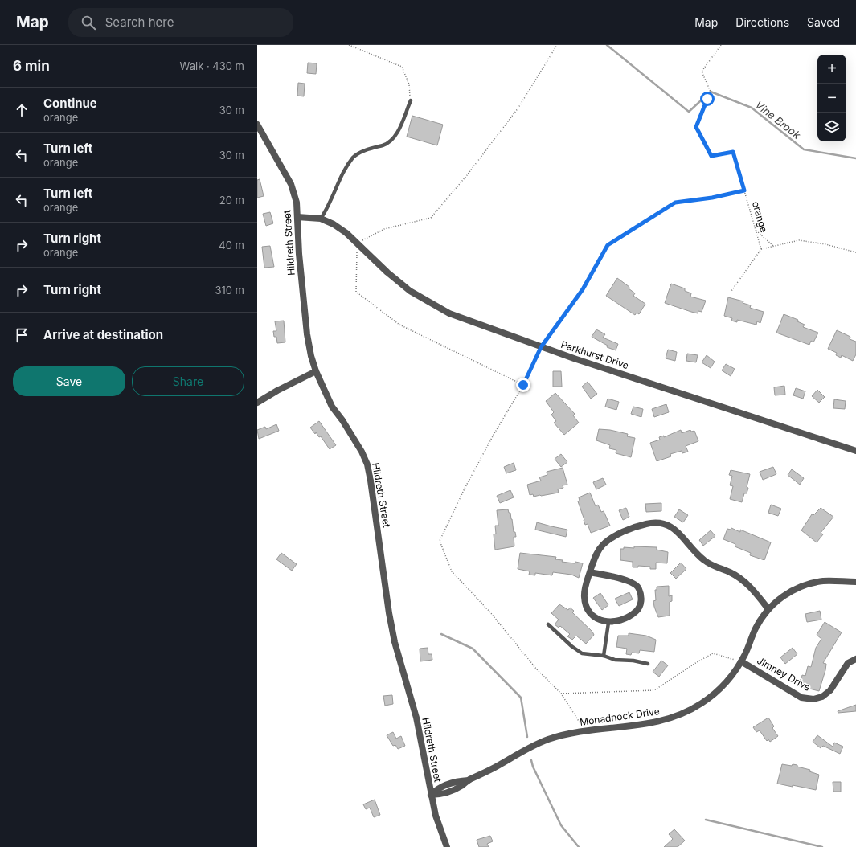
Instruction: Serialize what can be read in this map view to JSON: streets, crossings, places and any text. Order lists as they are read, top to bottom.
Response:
{
  "streets": {
    "street": [
      "Hildreth Street",
      "Parkhurst Drive",
      "Jimney Drive",
      "Monadnock Drive"
    ],
    "path": ["orange"]
  },
  "crossings": [
    ["Hildreth Street", "Parkhurst Drive"],
    ["Hildreth Street", "Monadnock Drive"],
    ["Jimney Drive", "Monadnock Drive"]
  ],
  "water": ["Vine Brook"],
  "page": {
    "header": "Map",
    "search": "Search here",
    "nav": ["Map", "Directions", "Saved"],
    "heading": ["6 min", "Walk · 430 m"],
    "map_buttons": ["+", "−"],
    "list": [
      ["Continue", "orange", "30 m"],
      ["Turn left", "orange", "30 m"],
      ["Turn left", "orange", "20 m"],
      ["Turn right", "orange", "40 m"],
      ["Turn right", "310 m"],
      "Arrive at destination"
    ],
    "buttons": ["Save", "Share"]
  }
}
